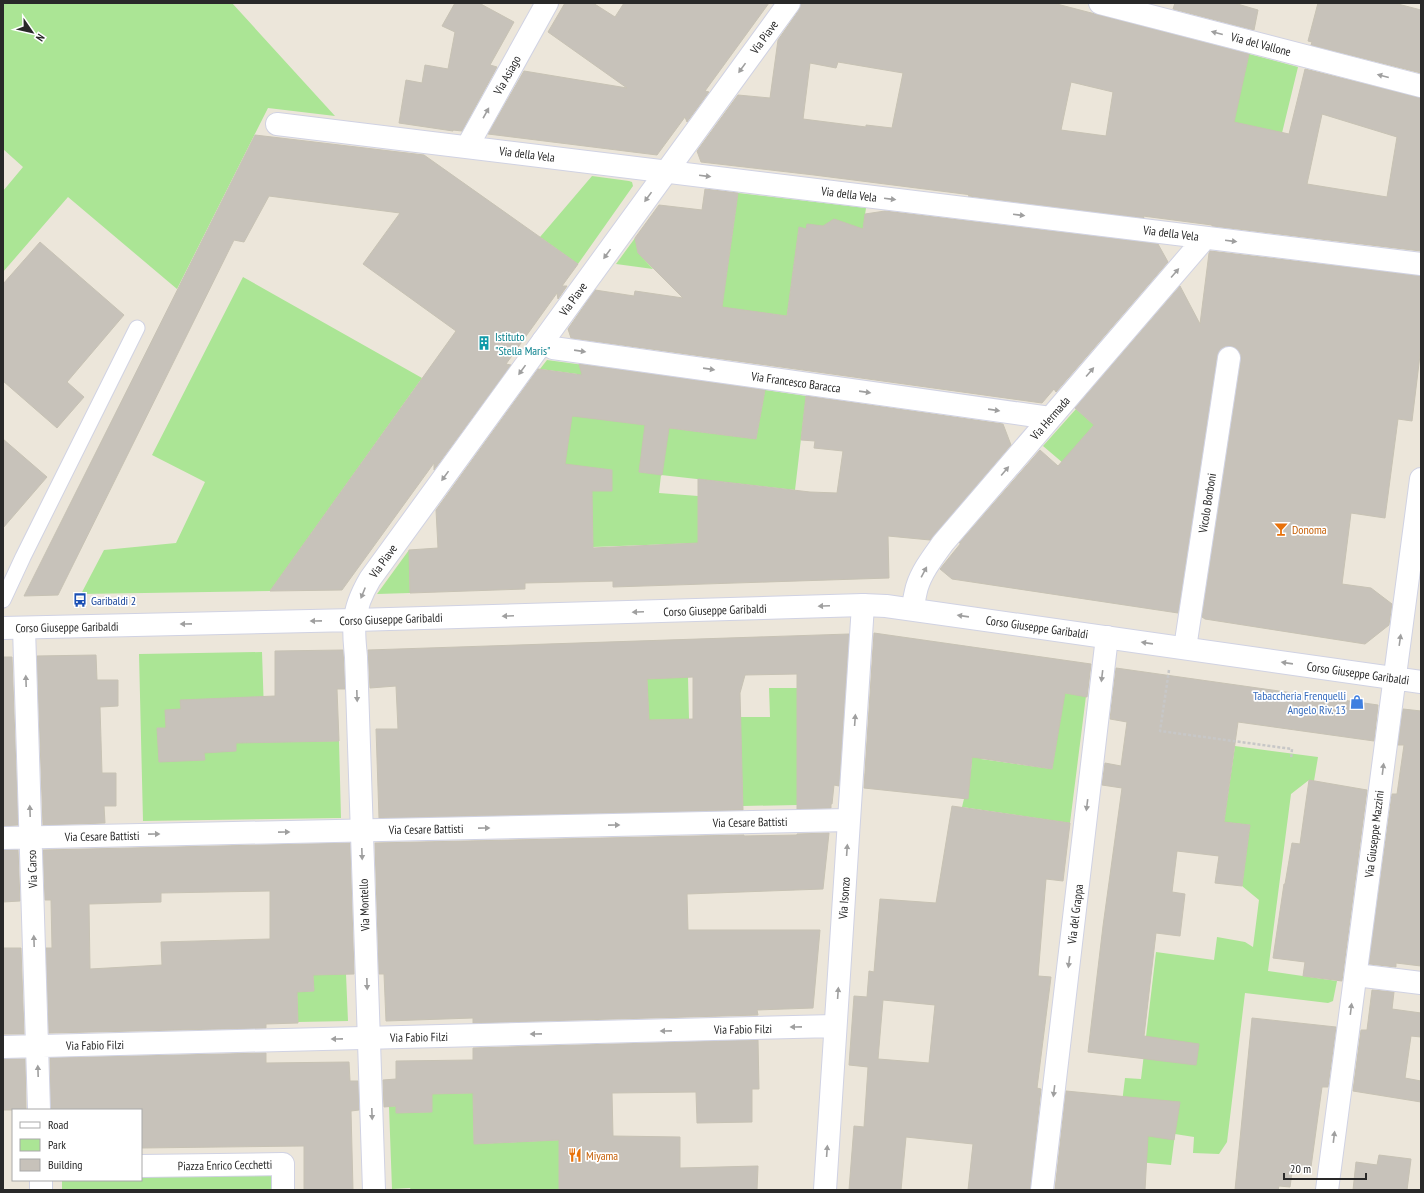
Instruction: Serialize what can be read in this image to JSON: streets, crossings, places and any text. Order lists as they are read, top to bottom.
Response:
{
  "streets": {
    "street": [
      "Via Piave",
      "Via del Vallone",
      "Via Asiago",
      "Via della Vela",
      "Via Francesco Baracca",
      "Via Hermada",
      "Vicolo Borboni",
      "Corso Giuseppe Garibaldi",
      "Via Cesare Battisti",
      "Via Giuseppe Mazzini",
      "Via Carso",
      "Via Isonzo",
      "Via Montello",
      "Via del Grappa",
      "Via Fabio Filzi",
      "Piazza Enrico Cecchetti"
    ]
  },
  "crossings": [
    ["Via Piave", "Via della Vela"],
    ["Via Piave", "Via Francesco Baracca"],
    ["Via Piave", "Corso Giuseppe Garibaldi"],
    ["Via Piave", "Via Montello"],
    ["Via Asiago", "Via della Vela"],
    ["Via della Vela", "Via Hermada"],
    ["Via Francesco Baracca", "Via Hermada"],
    ["Via Hermada", "Corso Giuseppe Garibaldi"],
    ["Vicolo Borboni", "Corso Giuseppe Garibaldi"],
    ["Corso Giuseppe Garibaldi", "Via Giuseppe Mazzini"],
    ["Corso Giuseppe Garibaldi", "Via Carso"],
    ["Corso Giuseppe Garibaldi", "Via Isonzo"],
    ["Corso Giuseppe Garibaldi", "Via Montello"],
    ["Corso Giuseppe Garibaldi", "Via del Grappa"],
    ["Via Cesare Battisti", "Via Carso"],
    ["Via Cesare Battisti", "Via Isonzo"],
    ["Via Cesare Battisti", "Via Montello"],
    ["Via Carso", "Via Fabio Filzi"],
    ["Via Isonzo", "Via Fabio Filzi"],
    ["Via Montello", "Via Fabio Filzi"]
  ],
  "one_way": [
    "Via Piave",
    "Via del Vallone",
    "Via Asiago",
    "Via della Vela",
    "Via Francesco Baracca",
    "Via Hermada",
    "Corso Giuseppe Garibaldi",
    "Via Cesare Battisti",
    "Via Giuseppe Mazzini",
    "Via Carso",
    "Via Isonzo",
    "Via Montello",
    "Via del Grappa",
    "Via Fabio Filzi"
  ],
  "places": {
    "building": ["Istituto \"Stella Maris\""],
    "bar": ["Donoma"],
    "bus stop": ["Garibaldi 2"],
    "shop": ["Tabaccheria Frenquelli Angelo Riv. 13"],
    "restaurant": ["Miyama"]
  },
  "legend": ["Road", "Park", "Building"],
  "scale_bar": "20 m",
  "north": "bottom right"
}
